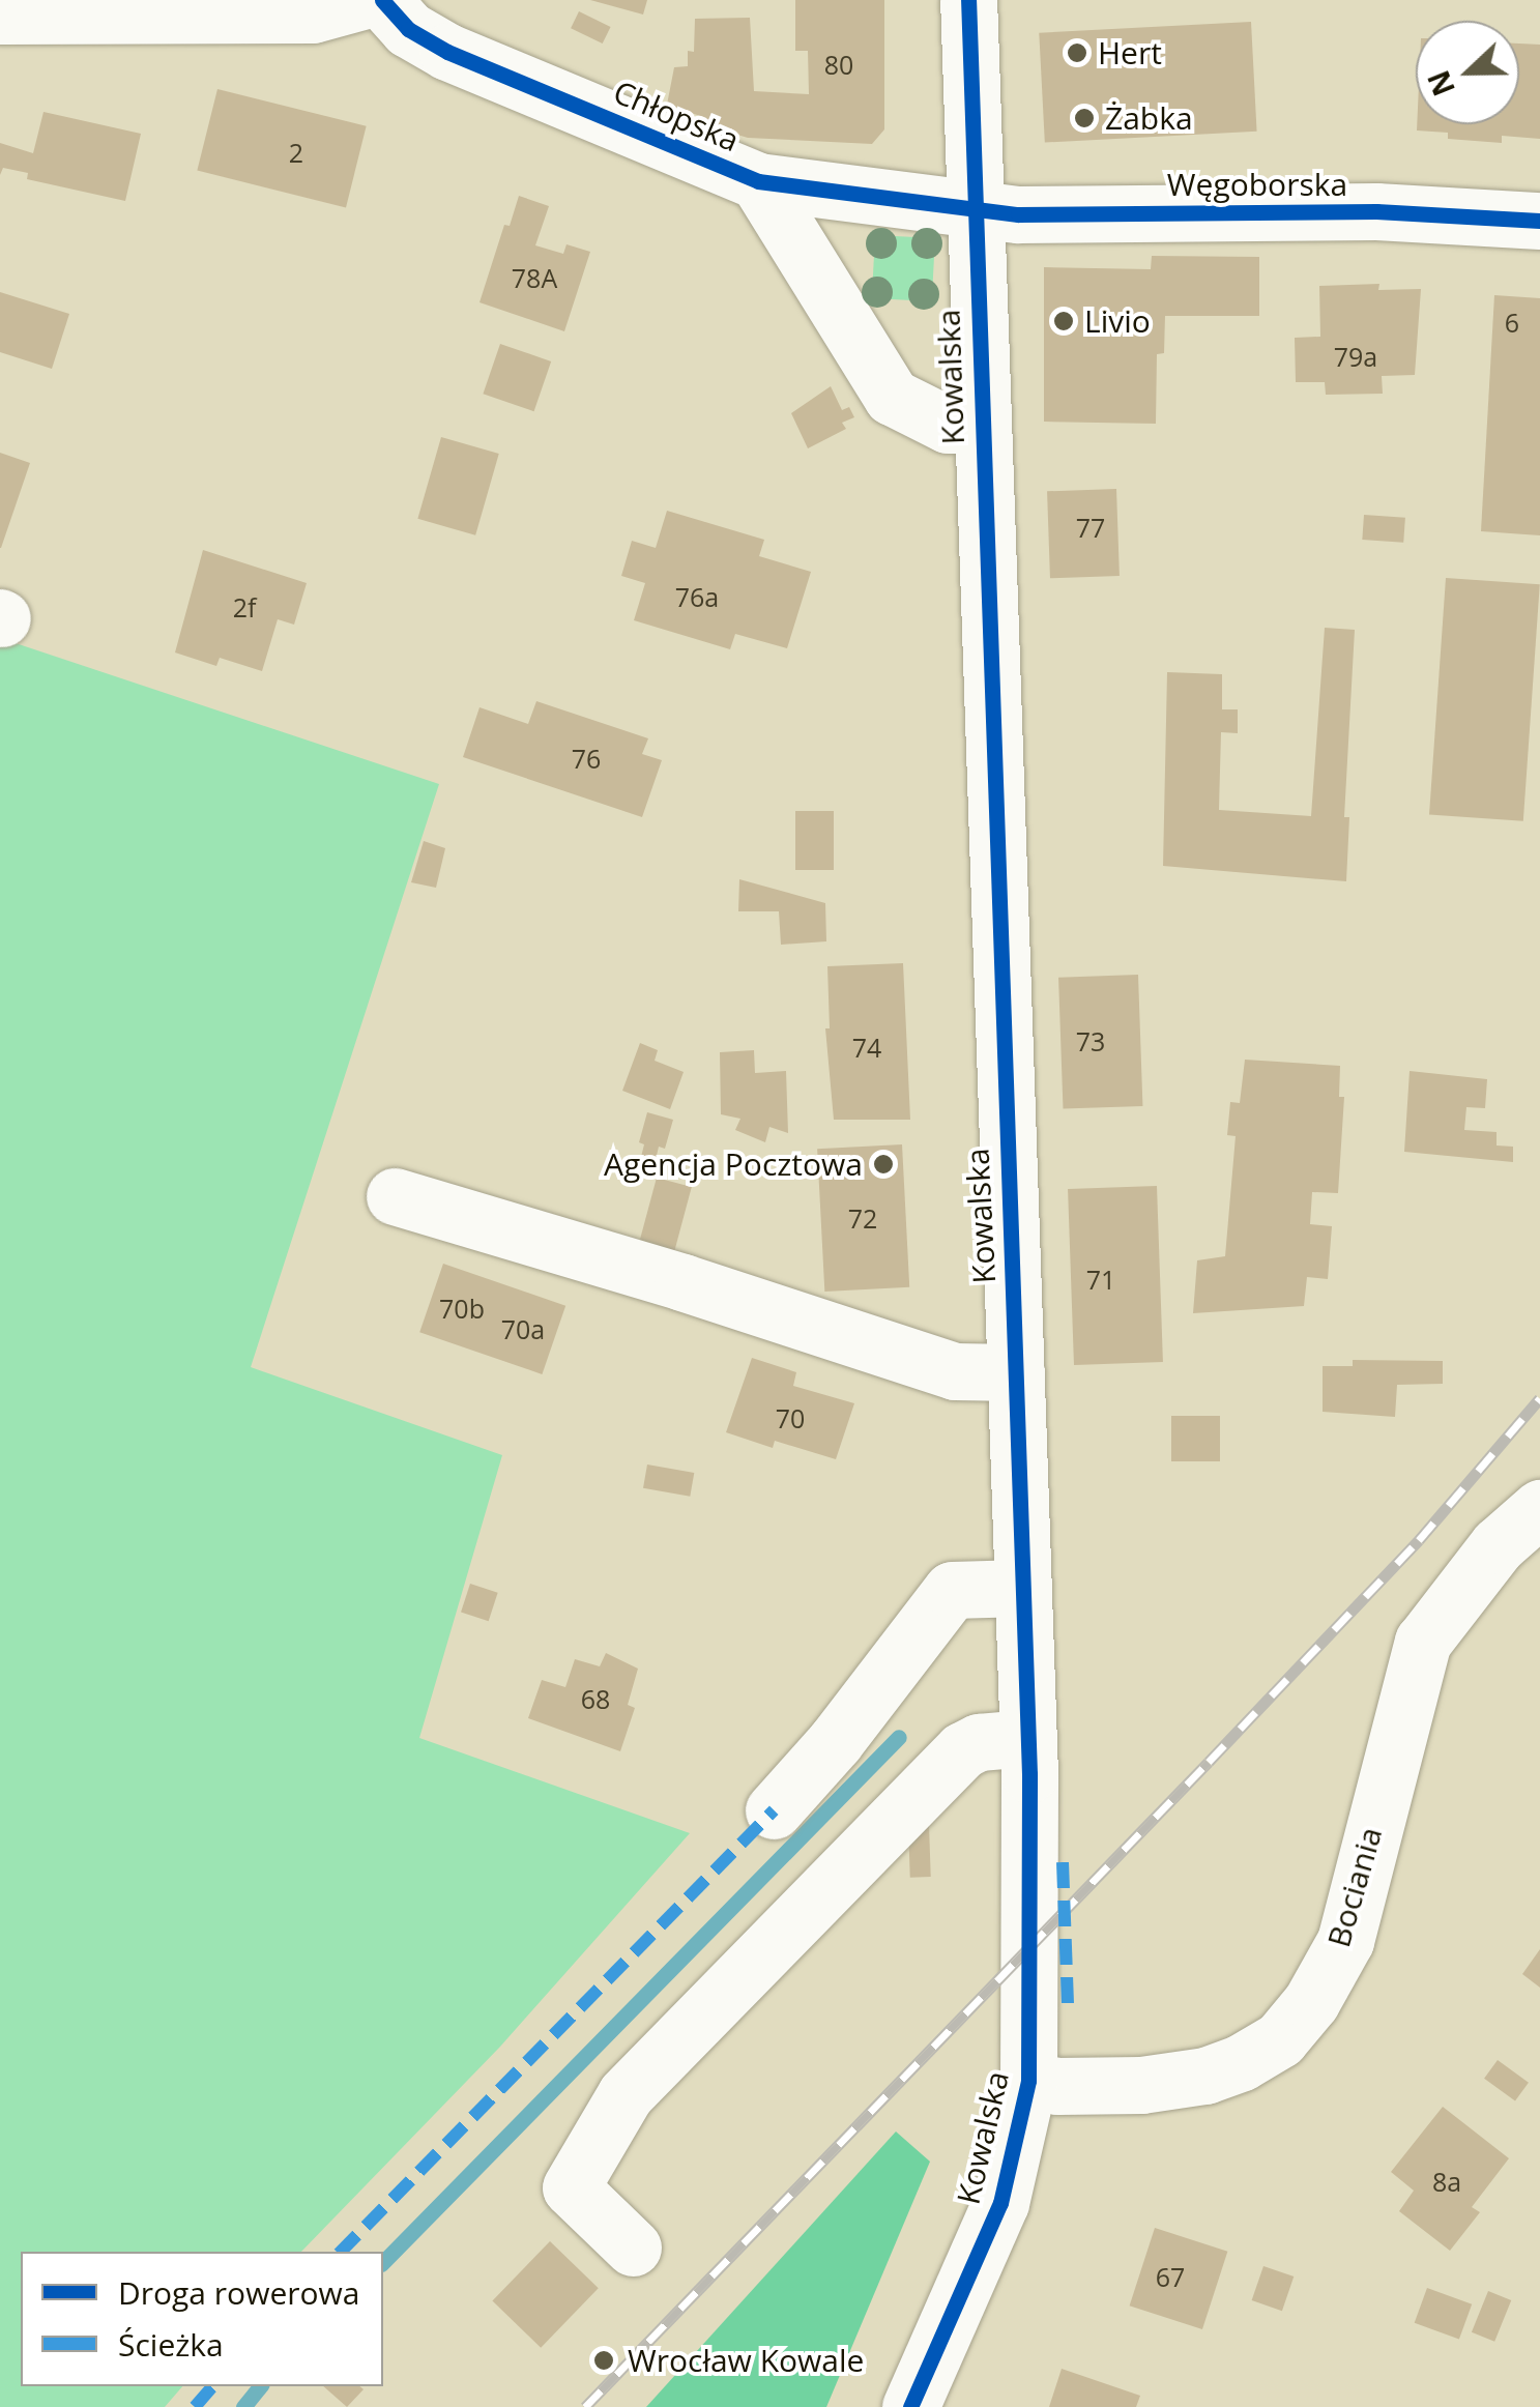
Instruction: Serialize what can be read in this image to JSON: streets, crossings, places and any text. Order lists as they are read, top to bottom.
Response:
{
  "streets": {
    "street": [
      "Chłopska",
      "Węgoborska",
      "Kowalska",
      "Bociania"
    ]
  },
  "crossings": [
    ["Chłopska", "Węgoborska"],
    ["Chłopska", "Kowalska"],
    ["Węgoborska", "Kowalska"],
    ["Kowalska", "Bociania"]
  ],
  "places": [
    "Hert",
    "Żabka",
    "Livio",
    "Agencja Pocztowa",
    "Wrocław Kowale"
  ],
  "house_numbers": [
    "80",
    "2",
    "78A",
    "6",
    "79a",
    "77",
    "76a",
    "2f",
    "76",
    "73",
    "74",
    "72",
    "71",
    "70b",
    "70a",
    "70",
    "68",
    "8a",
    "67"
  ],
  "legend": ["Droga rowerowa", "Ścieżka"],
  "north": "left"
}
